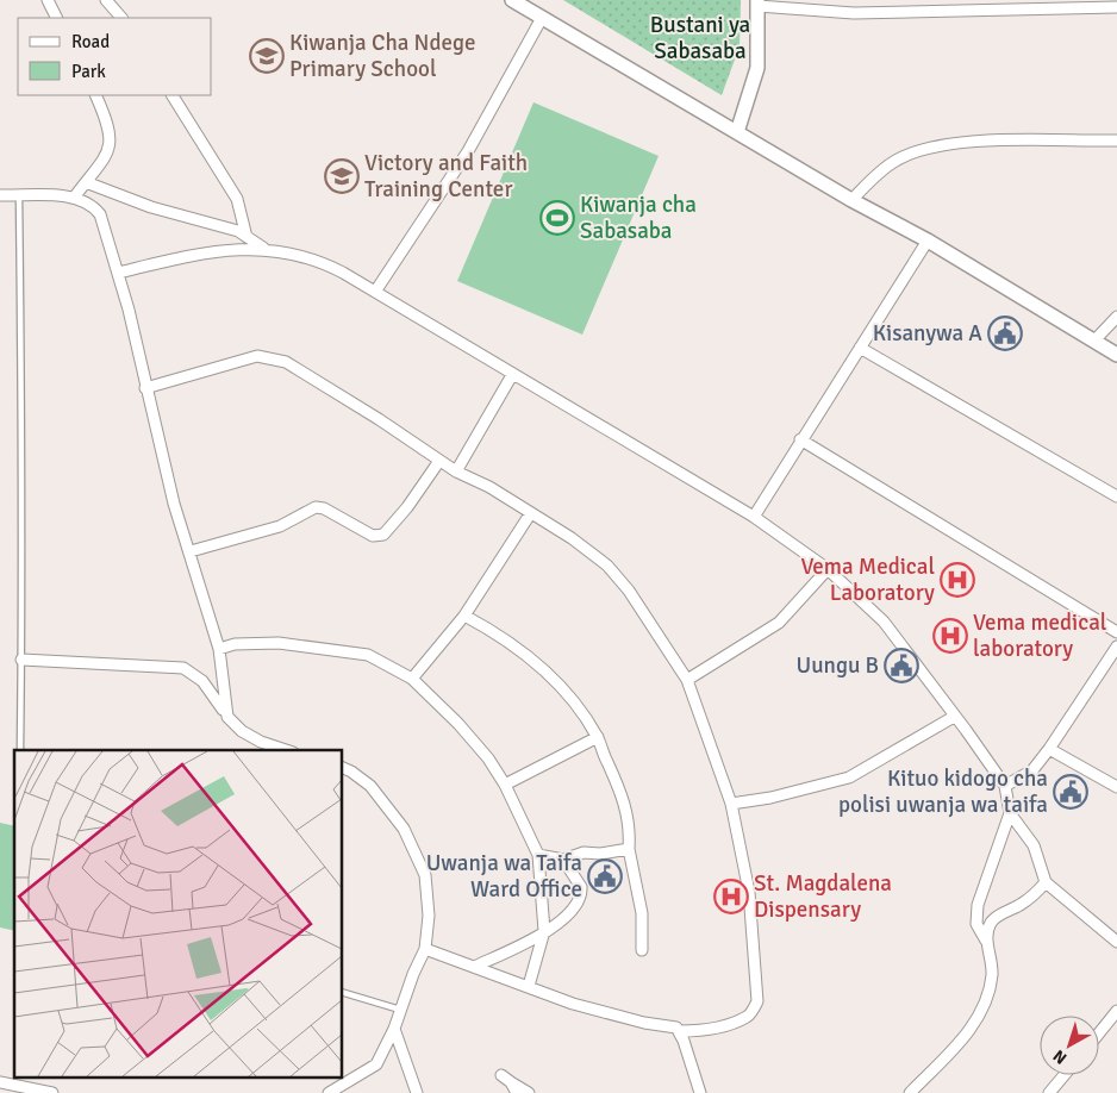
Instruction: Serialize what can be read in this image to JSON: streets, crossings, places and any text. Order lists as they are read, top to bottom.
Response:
{
  "parks": ["Bustani ya Sabasaba"],
  "places": {
    "school or university": ["Kiwanja Cha Ndege Primary School", "Victory and Faith Training Center"],
    "sports": ["Kiwanja cha Sabasaba"],
    "public building": [
      "Kisanywa A",
      "Uungu B",
      "Kituo kidogo cha polisi uwanja wa taifa",
      "Uwanja wa Taifa Ward Office"
    ],
    "hospital": ["Vema Medical Laboratory", "Vema medical laboratory", "St. Magdalena Dispensary"]
  },
  "legend": ["Road", "Park"],
  "north": "bottom left"
}
